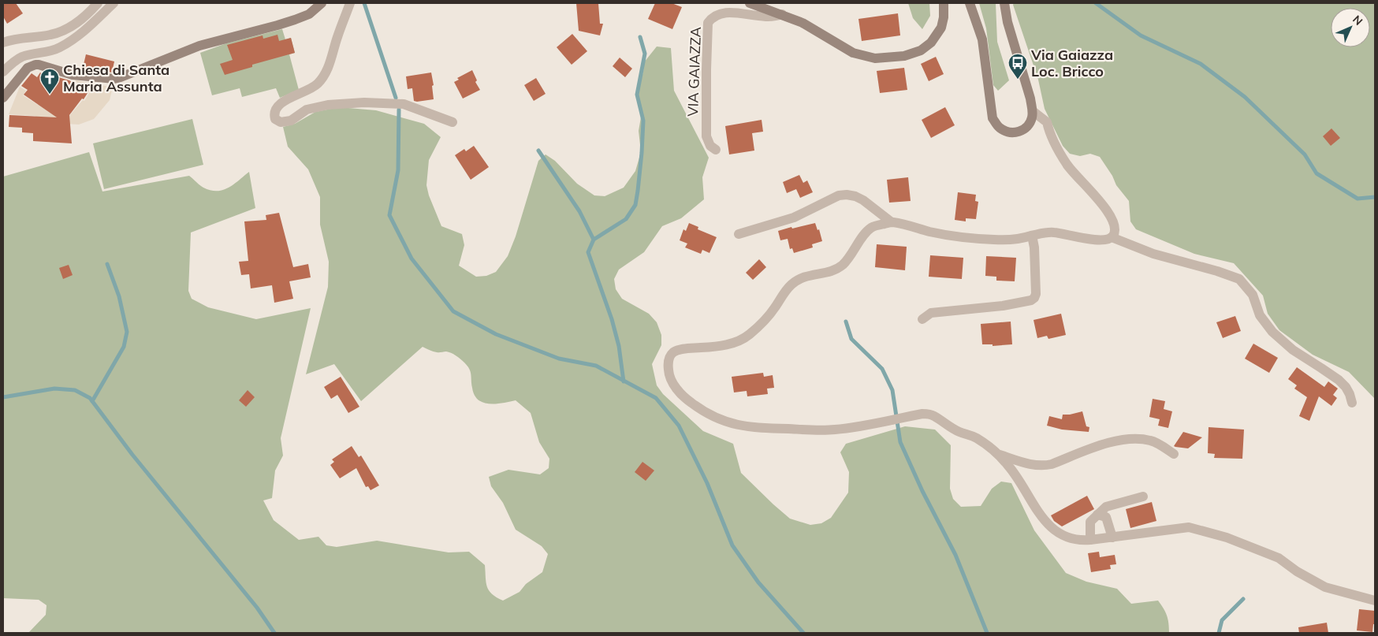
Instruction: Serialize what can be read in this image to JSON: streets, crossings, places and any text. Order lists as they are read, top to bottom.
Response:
{
  "streets": {
    "main road": ["VIA GAIAZZA"]
  },
  "places": {
    "bus stop": ["Via Gaiazza Loc. Bricco"],
    "church": ["Chiesa di Santa Maria Assunta"]
  },
  "north": "top right"
}
